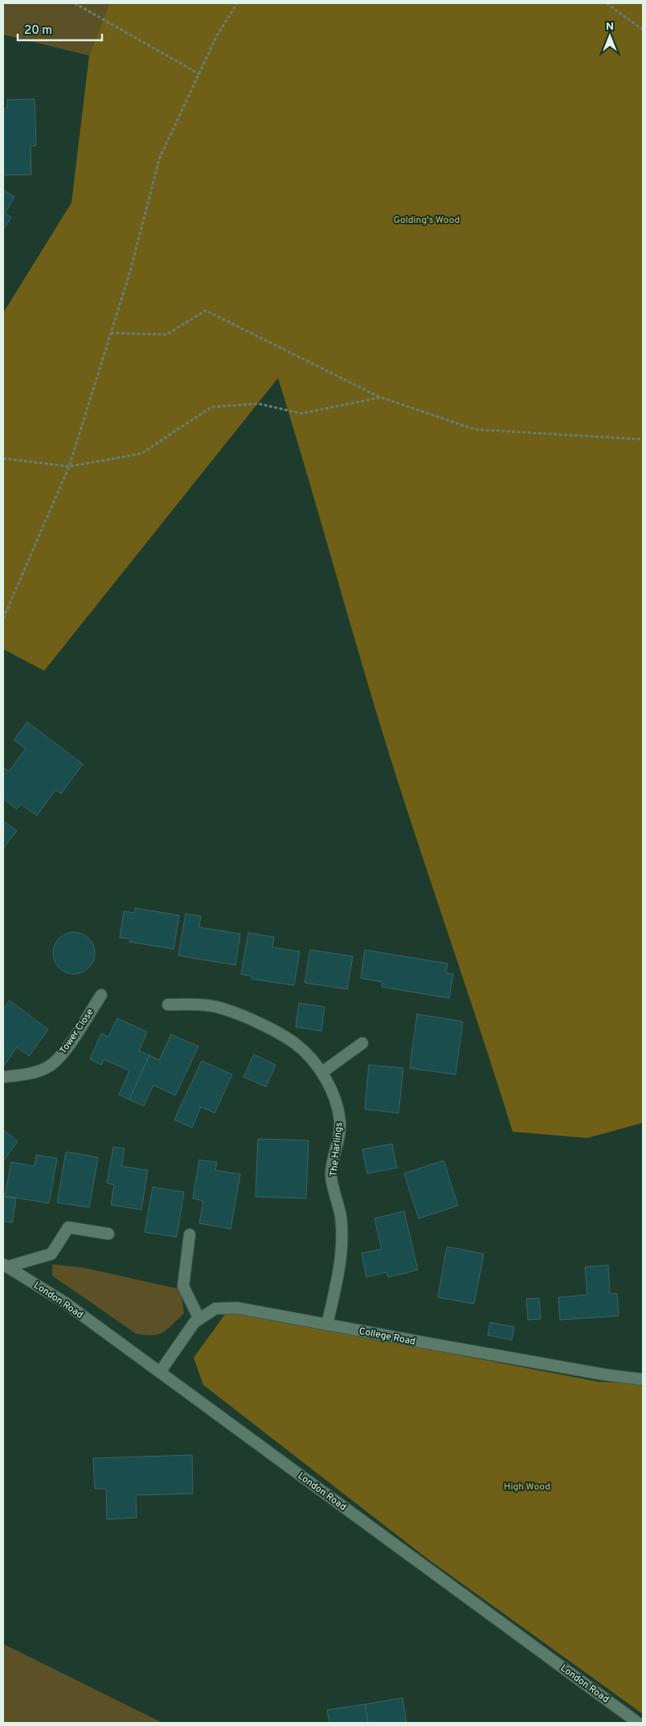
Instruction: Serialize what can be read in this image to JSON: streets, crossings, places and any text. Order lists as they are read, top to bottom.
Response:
{
  "streets": {
    "street": [
      "Tower Close",
      "The Harlings",
      "London Road",
      "College Road"
    ]
  },
  "crossings": [
    ["The Harlings", "College Road"],
    ["London Road", "College Road"]
  ],
  "parks": ["Golding's Wood", "High Wood"],
  "scale_bar": "20 m",
  "north": "top"
}
